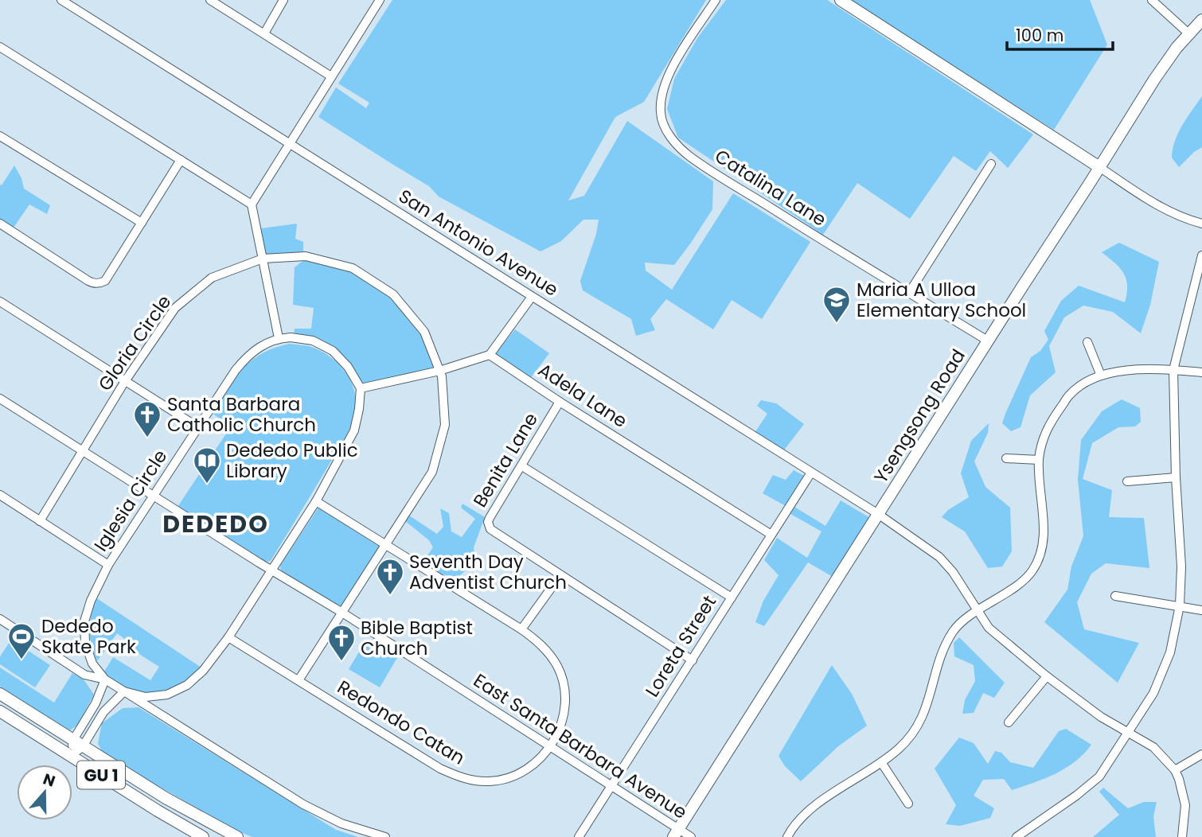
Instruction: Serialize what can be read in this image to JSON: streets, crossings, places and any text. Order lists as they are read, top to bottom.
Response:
{
  "streets": {
    "main road": ["Ysengsong Road", "GU 1"],
    "street": [
      "Catalina Lane",
      "San Antonio Avenue",
      "Gloria Circle",
      "Adela Lane",
      "Benita Lane",
      "Iglesia Circle",
      "Loreta Street",
      "Redondo Catan",
      "East Santa Barbara Avenue"
    ]
  },
  "crossings": [
    ["Catalina Lane", "Ysengsong Road"],
    ["San Antonio Avenue", "Ysengsong Road"],
    ["San Antonio Avenue", "Loreta Street"],
    ["Gloria Circle", "Redondo Catan"],
    ["Gloria Circle", "East Santa Barbara Avenue"],
    ["Adela Lane", "Benita Lane"],
    ["Adela Lane", "Loreta Street"],
    ["Ysengsong Road", "East Santa Barbara Avenue"],
    ["Benita Lane", "Loreta Street"],
    ["Iglesia Circle", "Redondo Catan"],
    ["Iglesia Circle", "East Santa Barbara Avenue"],
    ["Loreta Street", "East Santa Barbara Avenue"],
    ["Redondo Catan", "East Santa Barbara Avenue"]
  ],
  "districts": ["DEDEDO"],
  "places": {
    "school or university": ["Maria A Ulloa Elementary School"],
    "church": ["Santa Barbara Catholic Church", "Seventh Day Adventist Church", "Bible Baptist Church"],
    "library": ["Dededo Public Library"],
    "sports": ["Dededo Skate Park"]
  },
  "scale_bar": "100 m",
  "north": "top"
}
